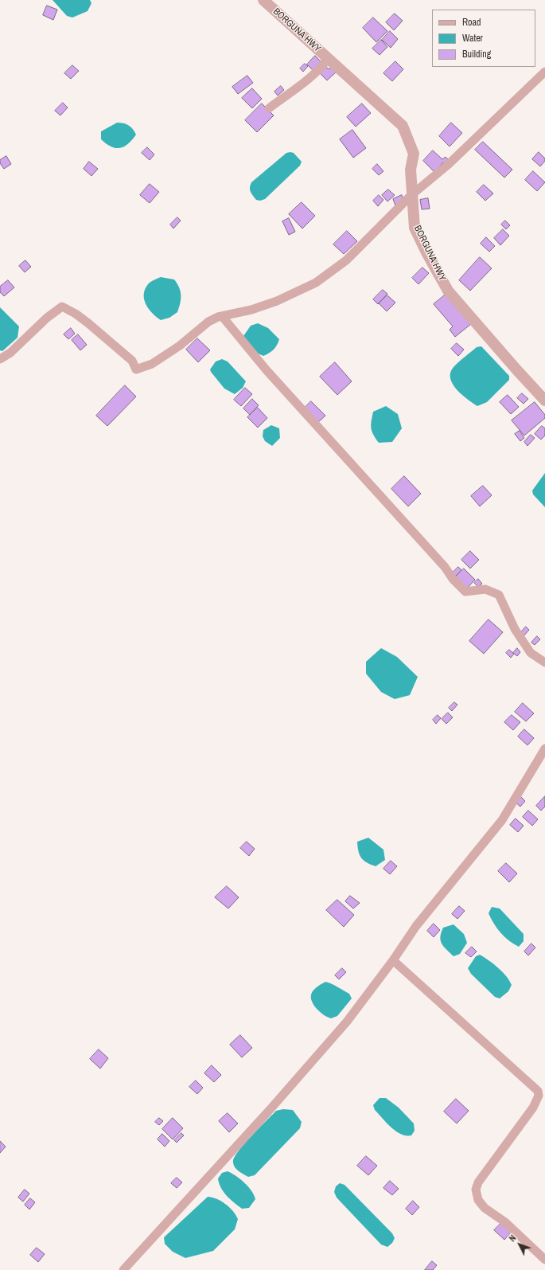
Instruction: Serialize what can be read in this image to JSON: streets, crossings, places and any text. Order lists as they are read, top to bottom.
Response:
{
  "streets": {
    "street": ["BORGUNA HWY"]
  },
  "legend": ["Road", "Water", "Building"],
  "north": "top left"
}
